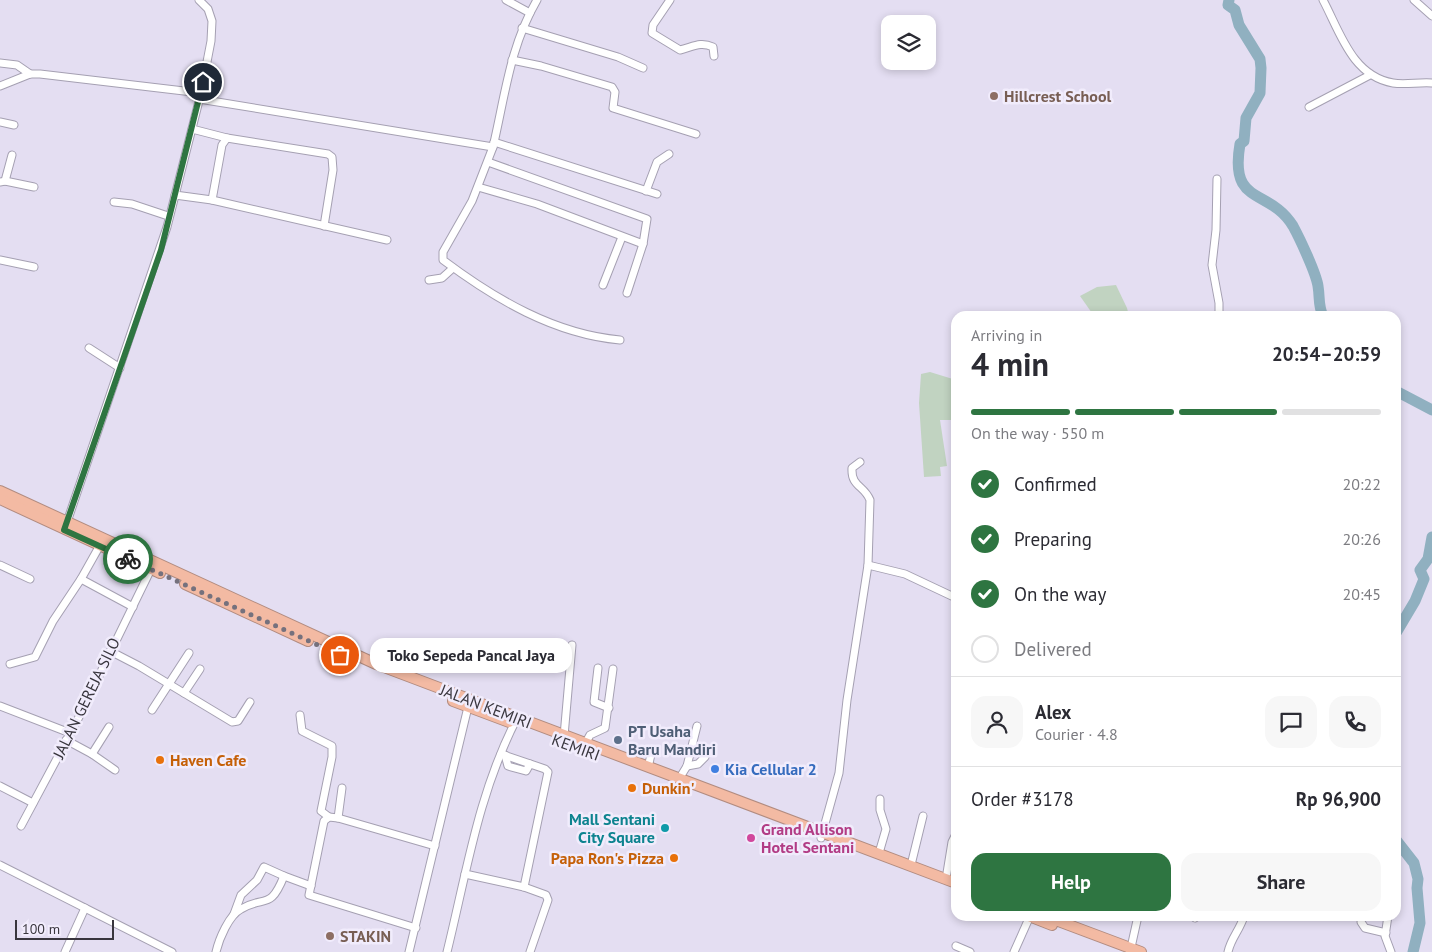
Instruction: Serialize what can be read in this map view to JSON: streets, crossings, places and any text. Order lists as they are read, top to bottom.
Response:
{
  "streets": {
    "highway": ["JALAN KEMIRI", "KEMIRI"],
    "street": ["JALAN GEREJA SILO"]
  },
  "crossings": [
    ["JALAN GEREJA SILO", "KEMIRI"],
    ["JALAN KEMIRI", "KEMIRI"]
  ],
  "places": [
    "Hillcrest School",
    "Toko Sepeda Pancal Jaya",
    "PT Usaha Baru Mandiri",
    "Haven Cafe",
    "Kia Cellular 2",
    "Dunkin'",
    "Mall Sentani City Square",
    "Grand Allison Hotel Sentani",
    "Papa Ron's Pizza",
    "STAKIN"
  ],
  "scale_bar": "100 m",
  "page": {
    "heading": ["4 min", "Arriving in", "20:54–20:59"],
    "panel": [
      "Alex",
      "Courier · 4.8",
      "Order #3178",
      "Rp 96,900"
    ],
    "bar": "On the way · 550 m",
    "list": [
      ["Confirmed", "20:22"],
      ["Preparing", "20:26"],
      ["On the way", "20:45"],
      "Delivered"
    ],
    "bubble": "Toko Sepeda Pancal Jaya",
    "buttons": ["Help", "Share"],
    "scale": "100 m"
  }
}
